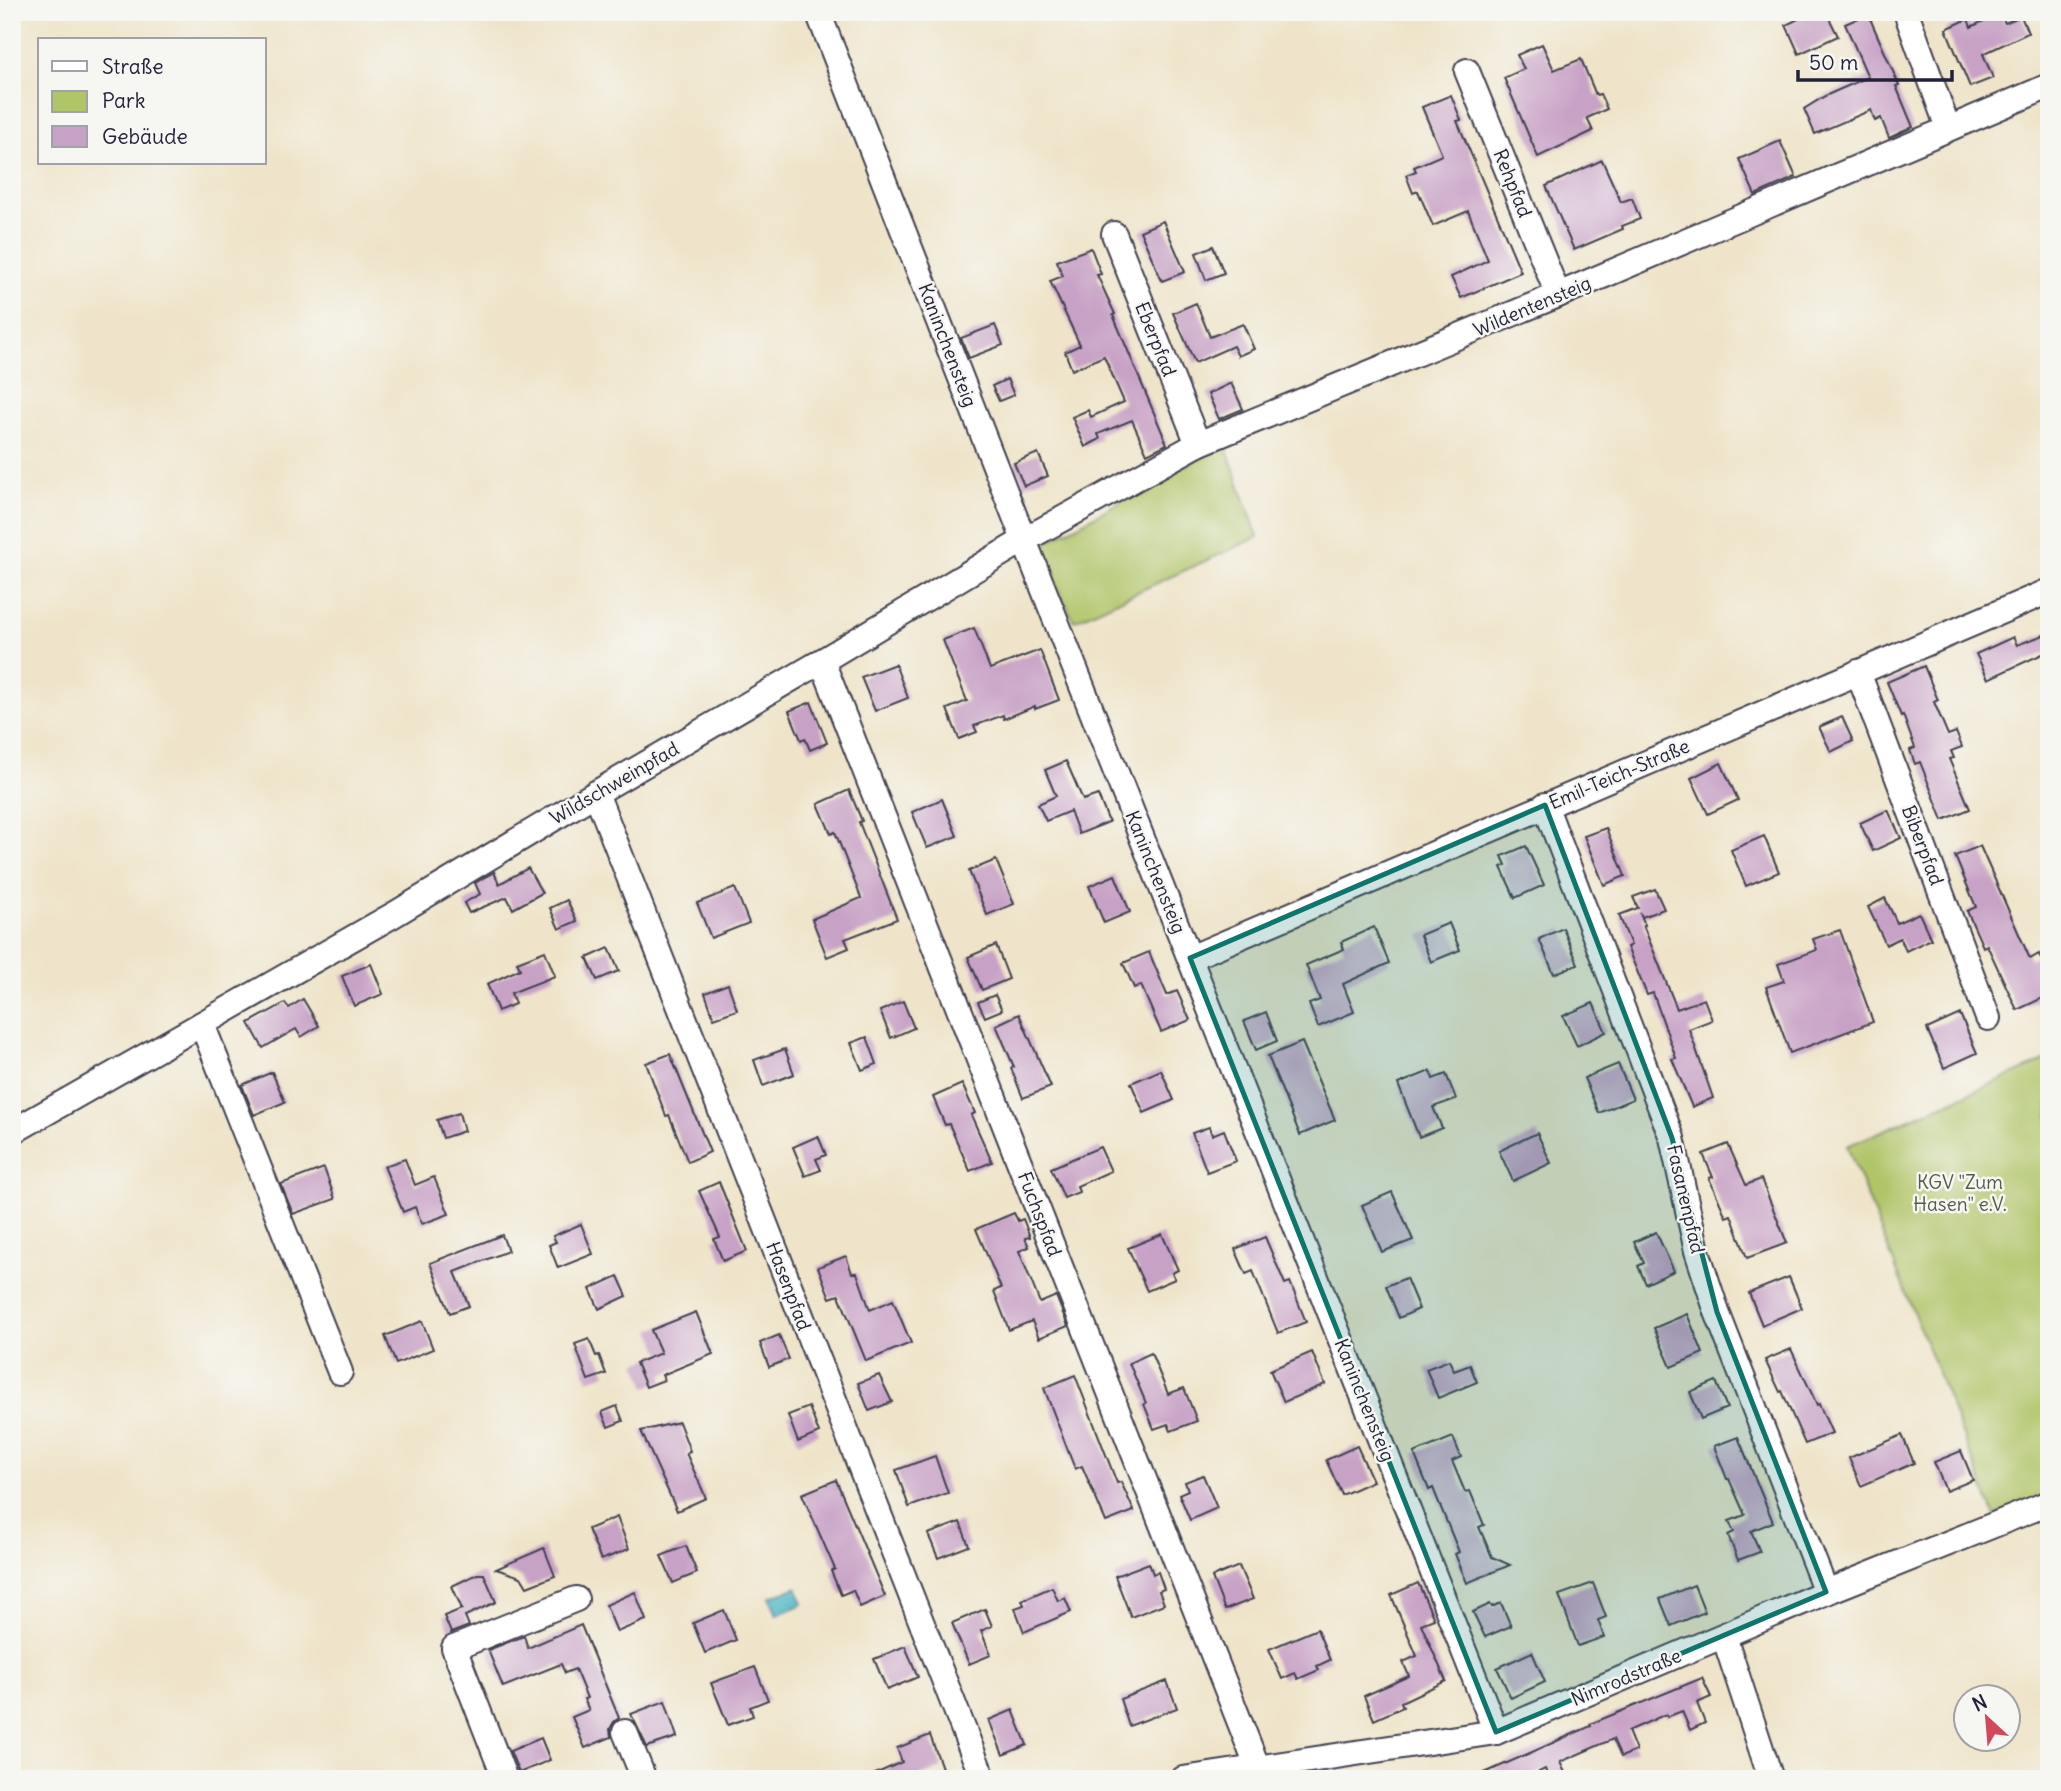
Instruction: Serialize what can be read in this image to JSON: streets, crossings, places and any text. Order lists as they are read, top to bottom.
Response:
{
  "streets": {
    "street": [
      "Rehpfad",
      "Wildentensteig",
      "Eberpfad",
      "Kaninchensteig",
      "Emil-Teich-Straße",
      "Wildschweinpfad",
      "Biberpfad",
      "Fasanenpfad",
      "Fuchspfad",
      "Hasenpfad",
      "Nimrodstraße"
    ]
  },
  "crossings": [
    ["Rehpfad", "Wildentensteig"],
    ["Wildentensteig", "Eberpfad"],
    ["Wildentensteig", "Kaninchensteig"],
    ["Wildentensteig", "Wildschweinpfad"],
    ["Kaninchensteig", "Emil-Teich-Straße"],
    ["Kaninchensteig", "Wildschweinpfad"],
    ["Kaninchensteig", "Nimrodstraße"],
    ["Emil-Teich-Straße", "Biberpfad"],
    ["Emil-Teich-Straße", "Fasanenpfad"],
    ["Wildschweinpfad", "Fuchspfad"],
    ["Wildschweinpfad", "Hasenpfad"],
    ["Fasanenpfad", "Nimrodstraße"],
    ["Fuchspfad", "Nimrodstraße"]
  ],
  "parks": ["KGV \"Zum Hasen\" e.V."],
  "legend": ["Straße", "Park", "Gebäude"],
  "scale_bar": "50 m",
  "north": "top left"
}
